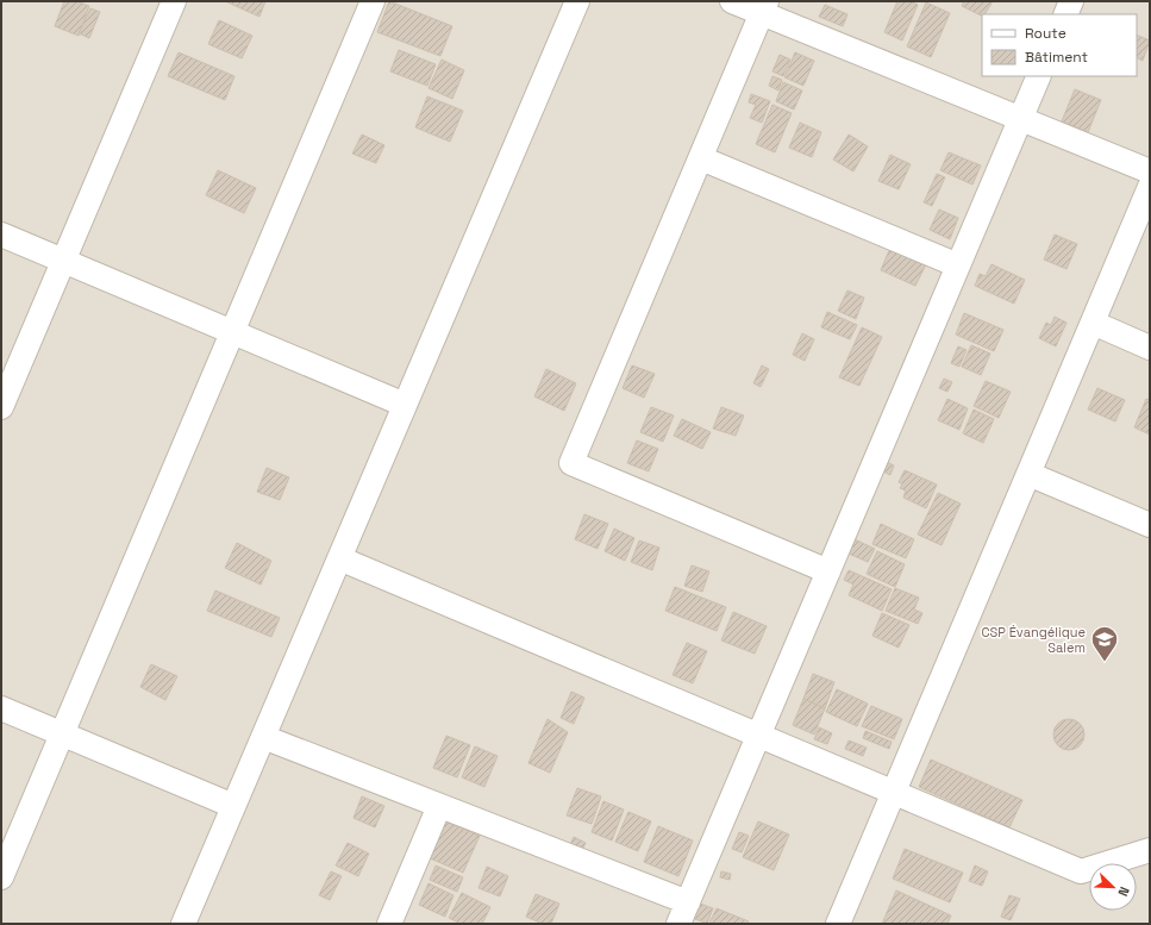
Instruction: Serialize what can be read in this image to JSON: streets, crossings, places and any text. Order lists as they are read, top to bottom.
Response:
{
  "places": {
    "school or university": ["CSP Évangélique Salem"]
  },
  "legend": ["Route", "Bâtiment"],
  "north": "bottom right"
}
